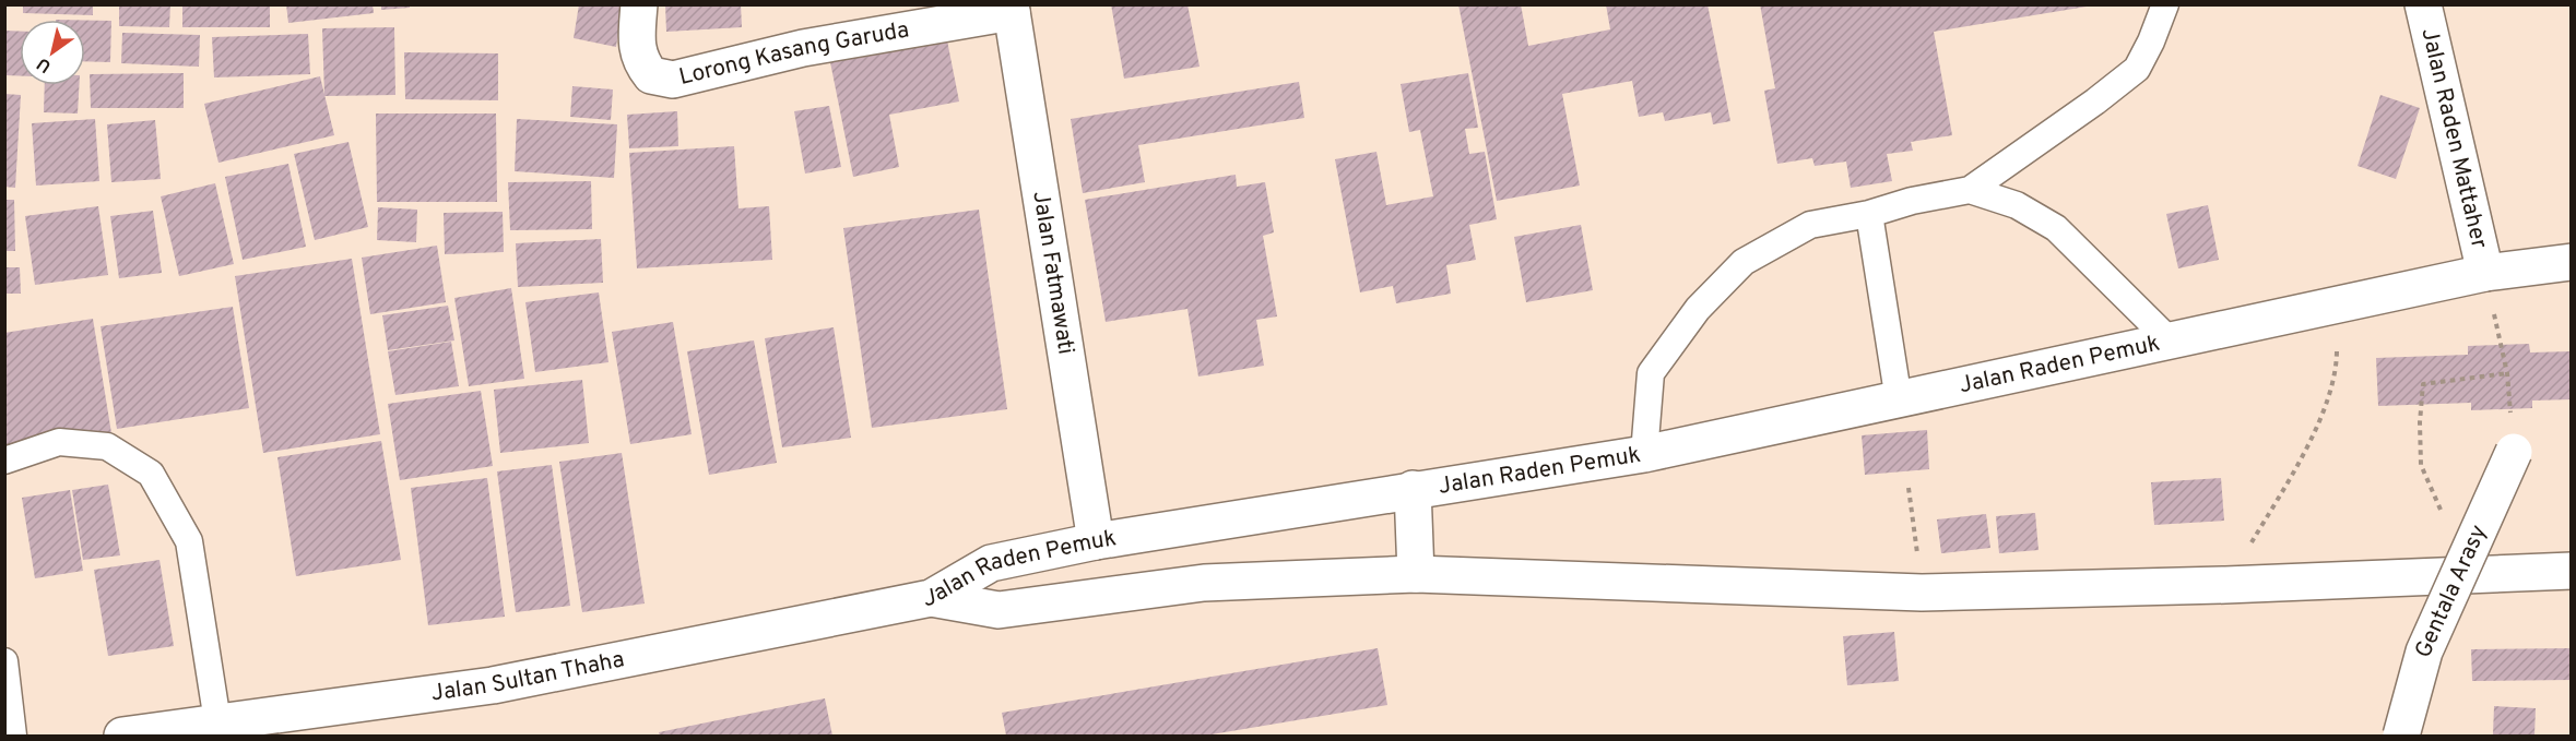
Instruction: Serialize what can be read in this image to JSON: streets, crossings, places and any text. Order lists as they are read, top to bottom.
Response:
{
  "streets": {
    "main road": [
      "Lorong Kasang Garuda",
      "Jalan Raden Mattaher",
      "Jalan Fatmawati",
      "Jalan Raden Pemuk",
      "Gentala Arasy",
      "Jalan Sultan Thaha"
    ]
  },
  "crossings": [
    ["Lorong Kasang Garuda", "Jalan Fatmawati"],
    ["Jalan Raden Mattaher", "Jalan Raden Pemuk"],
    ["Jalan Fatmawati", "Jalan Raden Pemuk"],
    ["Jalan Raden Pemuk", "Jalan Sultan Thaha"]
  ],
  "north": "bottom left"
}
